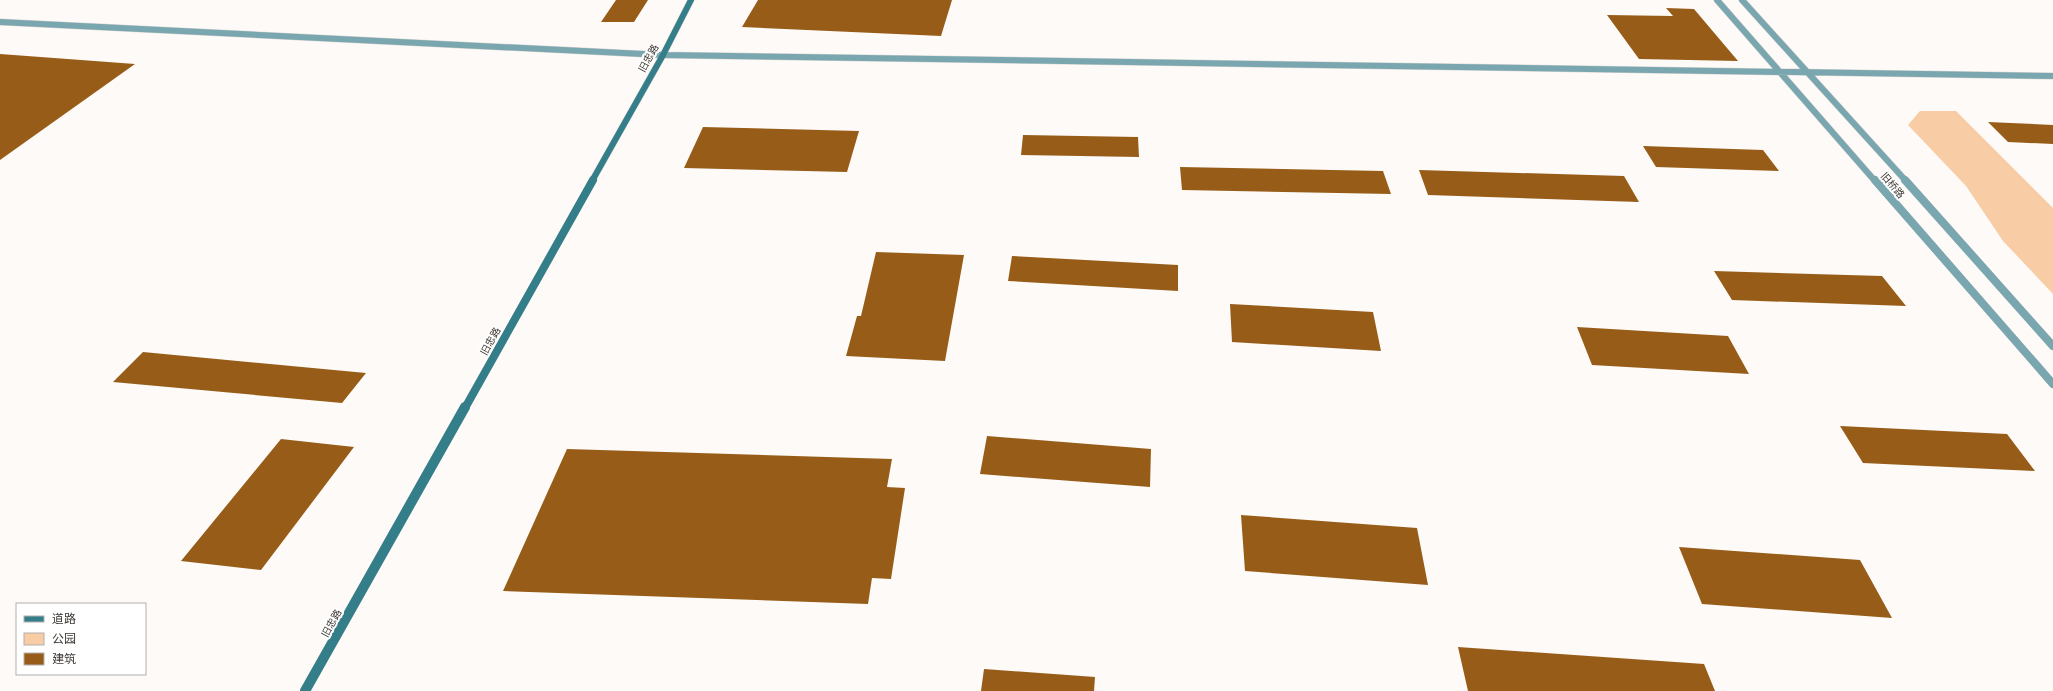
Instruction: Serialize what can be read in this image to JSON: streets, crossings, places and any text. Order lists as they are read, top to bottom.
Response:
{
  "streets": {
    "main road": ["旧忠路"],
    "street": ["旧桥路"]
  },
  "legend": ["道路", "公园", "建筑"]
}
